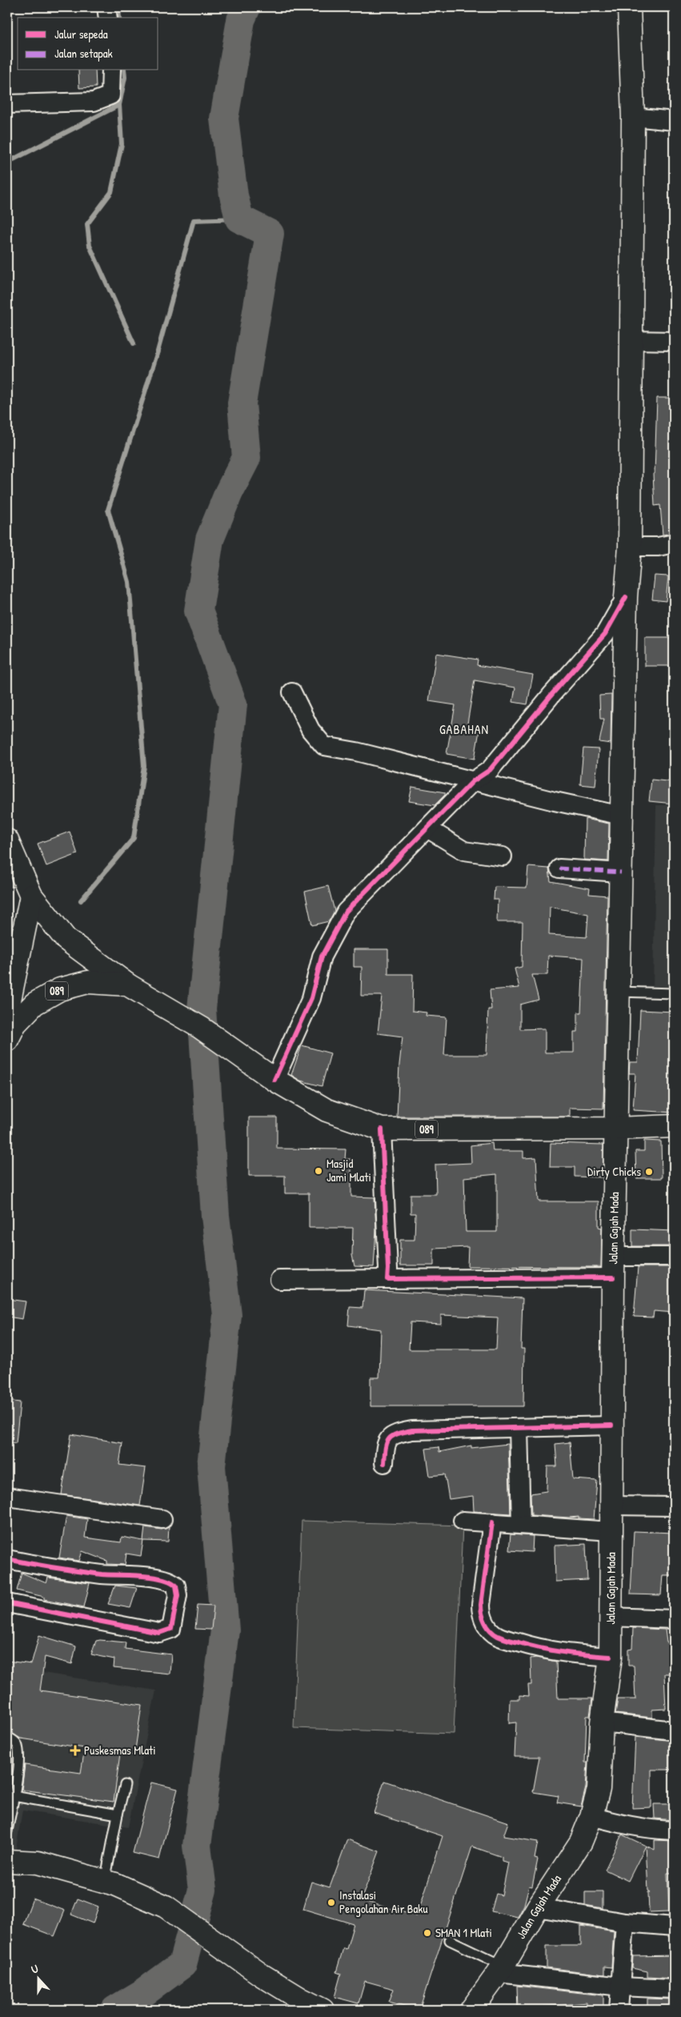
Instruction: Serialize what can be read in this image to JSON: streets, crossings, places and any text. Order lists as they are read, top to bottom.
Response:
{
  "streets": {
    "main road": ["089", "Jalan Gajah Mada"]
  },
  "crossings": [
    ["089", "Jalan Gajah Mada"]
  ],
  "districts": ["GABAHAN"],
  "places": {
    "other": [
      "Masjid Jami Mlati",
      "Dirty Chicks",
      "Instalasi Pengolahan Air Baku",
      "SMAN 1 Mlati"
    ],
    "health": ["Puskesmas Mlati"]
  },
  "legend": ["Jalur sepeda", "Jalan setapak"],
  "north": "top"
}
